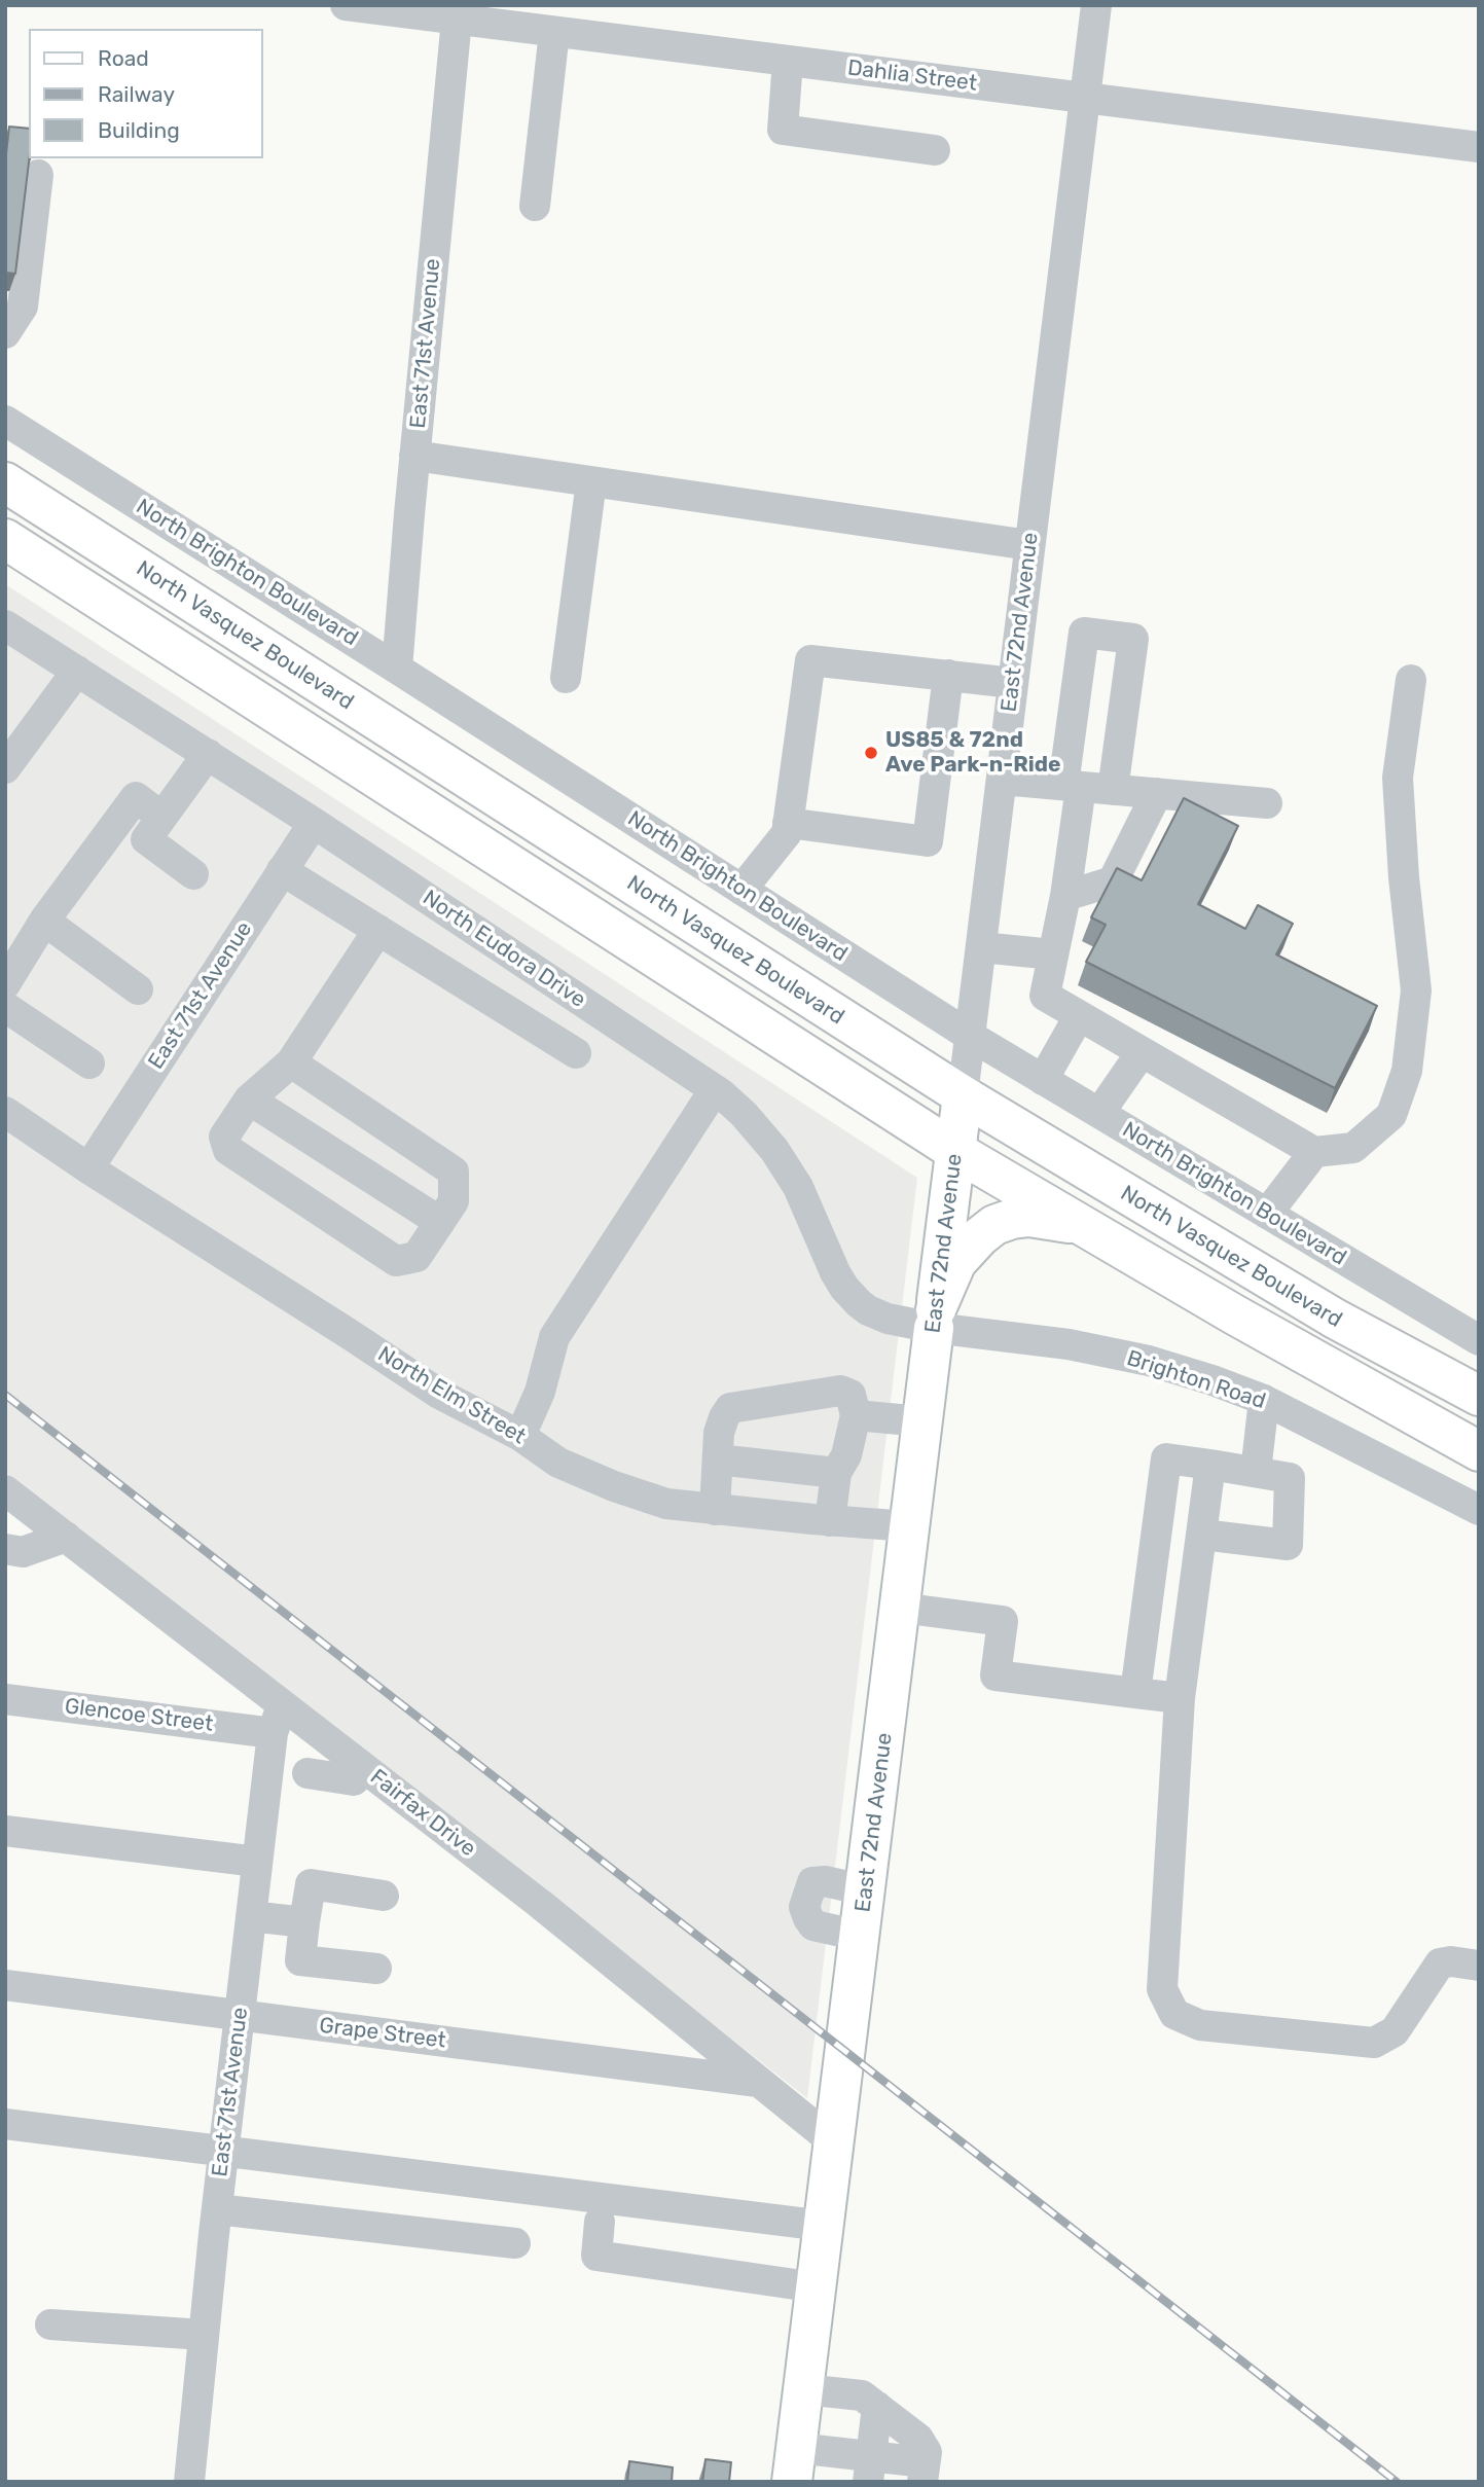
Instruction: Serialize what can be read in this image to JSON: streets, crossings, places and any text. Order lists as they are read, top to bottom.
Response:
{
  "streets": {
    "main road": ["East 72nd Avenue", "North Vasquez Boulevard"],
    "street": [
      "Dahlia Street",
      "East 71st Avenue",
      "North Brighton Boulevard",
      "North Eudora Drive",
      "Brighton Road",
      "North Elm Street",
      "Glencoe Street",
      "Fairfax Drive",
      "Grape Street"
    ]
  },
  "crossings": [
    ["Dahlia Street", "East 71st Avenue"],
    ["Dahlia Street", "East 72nd Avenue"],
    ["East 71st Avenue", "North Brighton Boulevard"],
    ["East 71st Avenue", "North Eudora Drive"],
    ["East 71st Avenue", "North Elm Street"],
    ["East 71st Avenue", "Glencoe Street"],
    ["East 71st Avenue", "Fairfax Drive"],
    ["East 71st Avenue", "Grape Street"],
    ["North Brighton Boulevard", "East 72nd Avenue"],
    ["East 72nd Avenue", "North Vasquez Boulevard"],
    ["East 72nd Avenue", "North Eudora Drive"],
    ["East 72nd Avenue", "Brighton Road"],
    ["East 72nd Avenue", "North Elm Street"],
    ["East 72nd Avenue", "Fairfax Drive"],
    ["North Eudora Drive", "Brighton Road"],
    ["Glencoe Street", "Fairfax Drive"],
    ["Fairfax Drive", "Grape Street"]
  ],
  "places": ["US85 & 72nd Ave Park-n-Ride"],
  "legend": ["Road", "Railway", "Building"]
}
